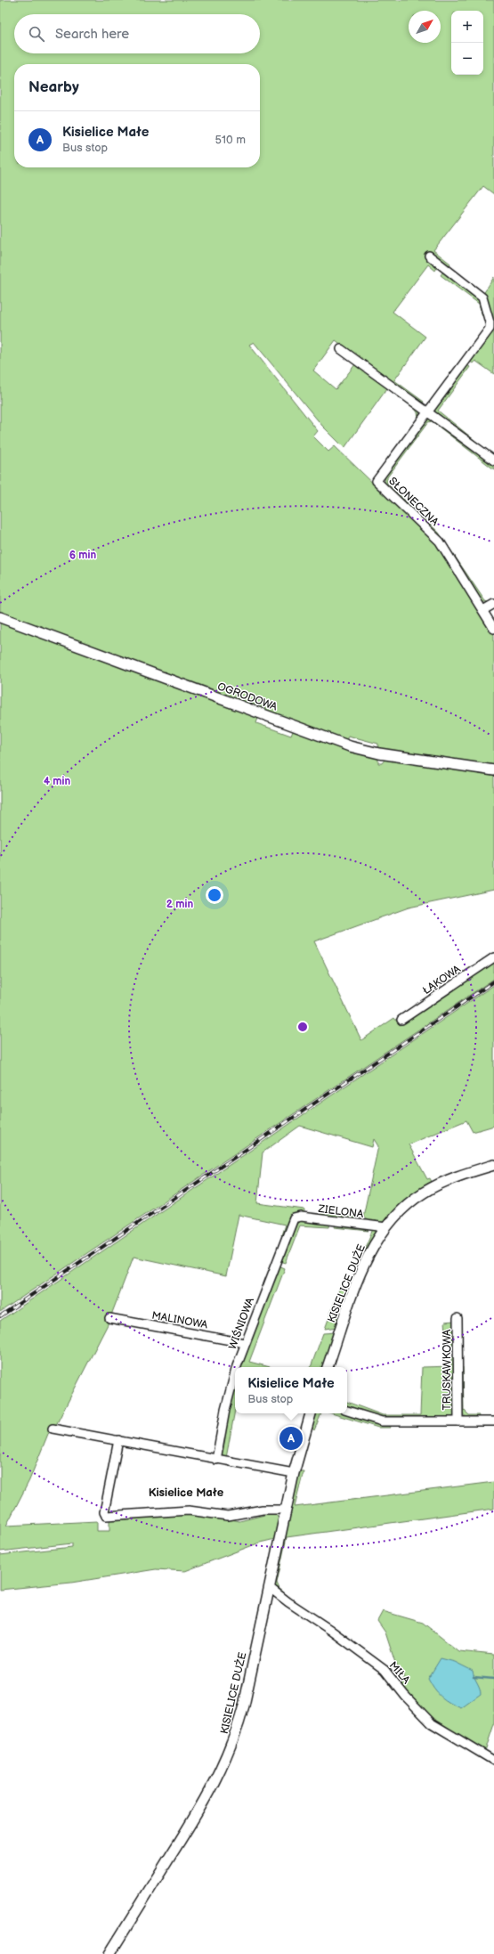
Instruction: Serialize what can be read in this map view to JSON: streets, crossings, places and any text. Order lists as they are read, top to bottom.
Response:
{
  "streets": {
    "street": [
      "SŁONECZNA",
      "OGRODOWA",
      "ŁĄKOWA",
      "ZIELONA",
      "KISIELICE DUŻE",
      "MALINOWA",
      "WIŚNIOWA",
      "TRUSKAWKOWA",
      "MIŁA"
    ]
  },
  "crossings": [
    ["ZIELONA", "KISIELICE DUŻE"],
    ["ZIELONA", "WIŚNIOWA"],
    ["KISIELICE DUŻE", "MIŁA"],
    ["MALINOWA", "WIŚNIOWA"]
  ],
  "districts": ["Kisielice Małe"],
  "north": "top right",
  "page": {
    "map_buttons": ["+", "−"],
    "search": "Search here",
    "heading": "Nearby",
    "list": [
      {
        "mark": "A",
        "name": "Kisielice Małe",
        "note": "Bus stop",
        "value": "510 m"
      }
    ],
    "popup": ["Kisielice Małe", "Bus stop"],
    "pins": "A"
  },
  "rings": ["6 min", "4 min", "2 min"]
}
